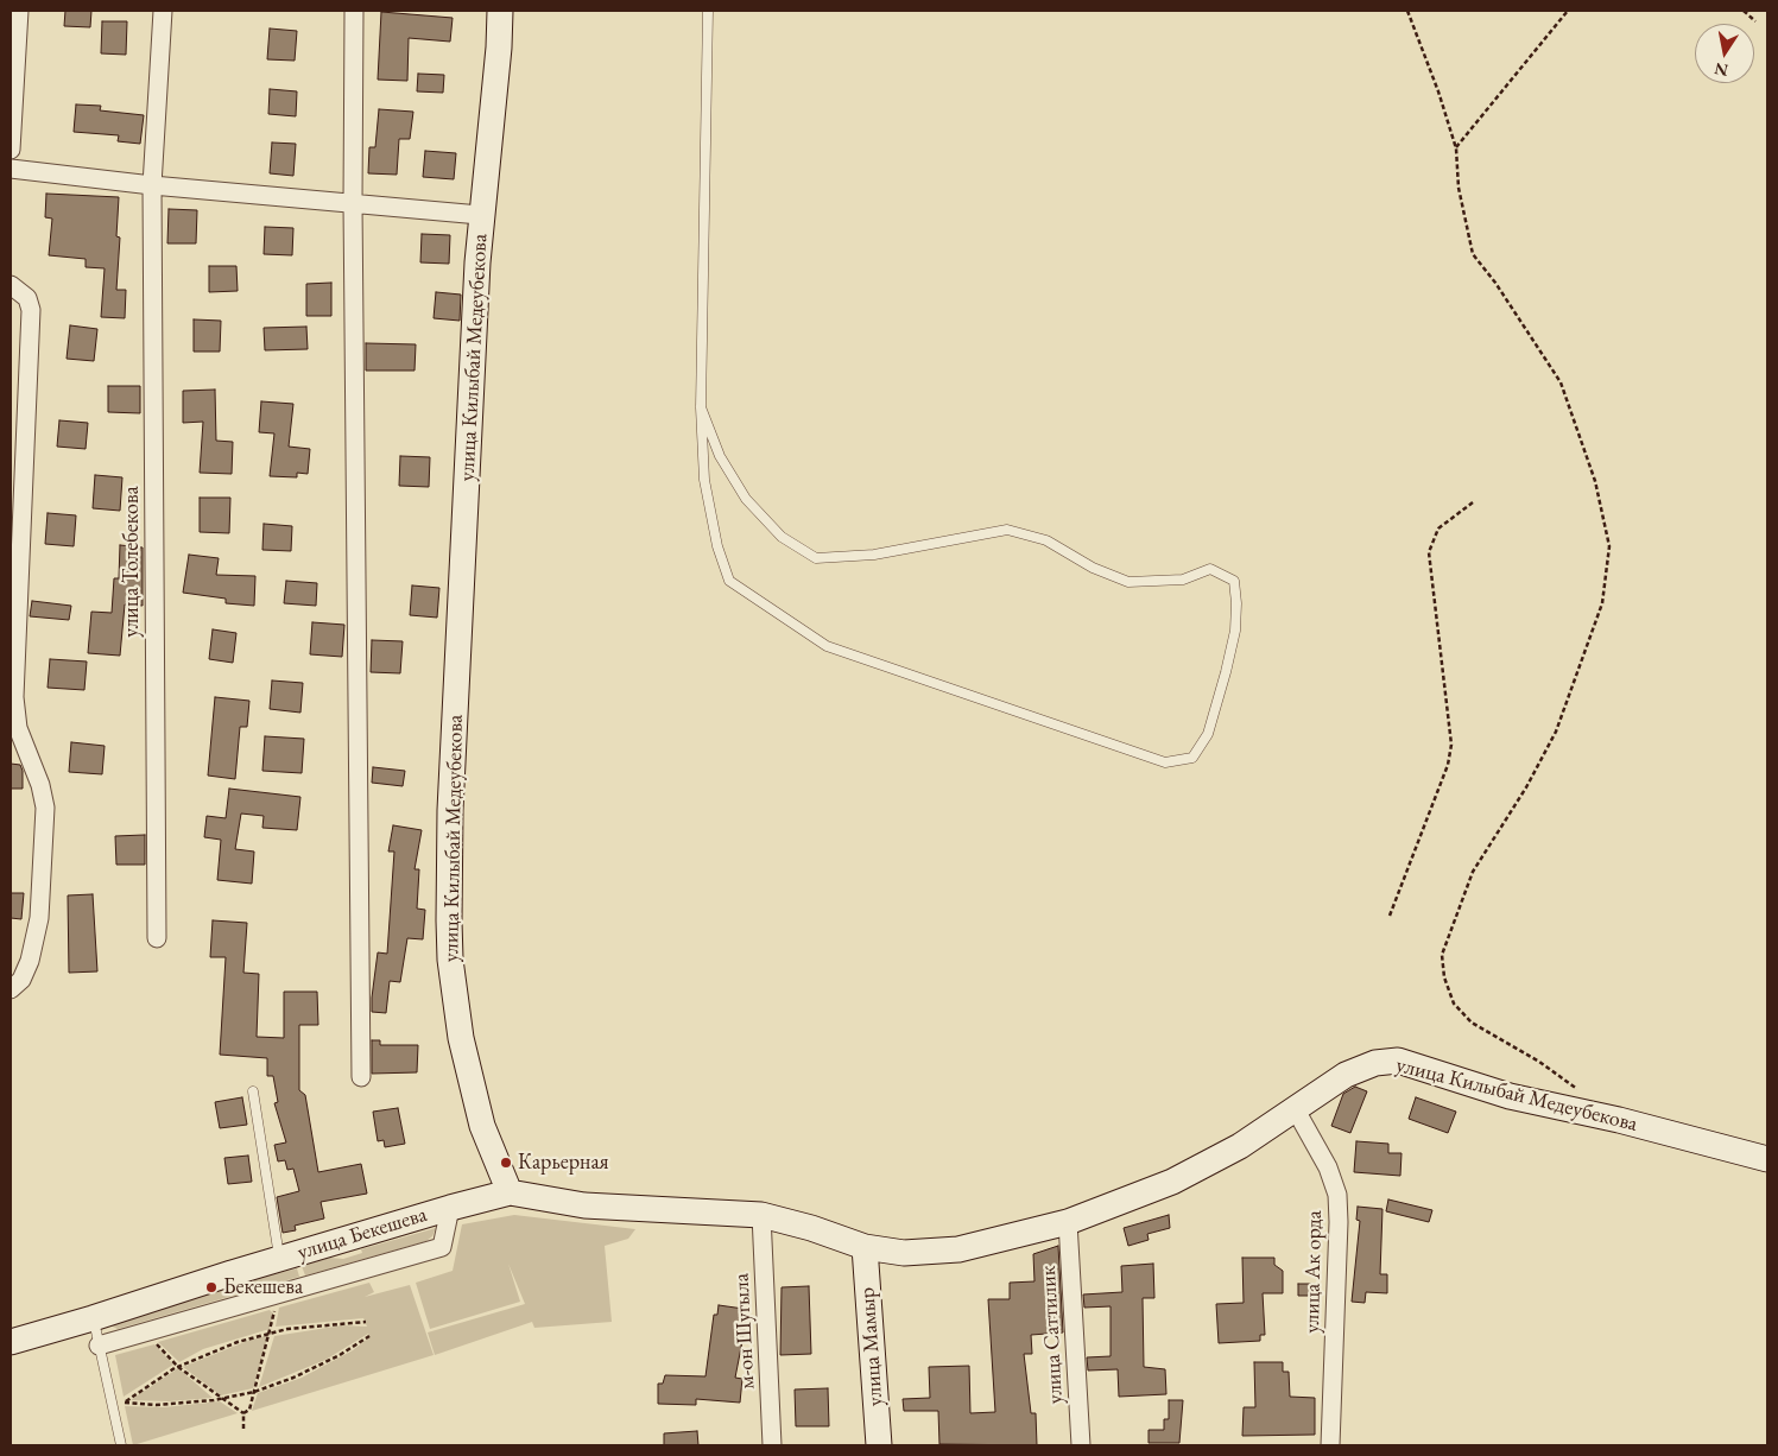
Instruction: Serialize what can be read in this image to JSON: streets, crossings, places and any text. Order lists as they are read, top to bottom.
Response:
{
  "streets": {
    "main road": ["улица Килыбай Медеубекова", "улица Бекешева", "улица Мамыр"],
    "street": [
      "улица Толебекова",
      "улица Ак орда",
      "м-он Шугыла",
      "улица Саттилик"
    ]
  },
  "crossings": [
    ["улица Килыбай Медеубекова", "улица Бекешева"],
    ["улица Килыбай Медеубекова", "улица Ак орда"],
    ["улица Килыбай Медеубекова", "м-он Шугыла"],
    ["улица Килыбай Медеубекова", "улица Саттилик"],
    ["улица Килыбай Медеубекова", "улица Мамыр"]
  ],
  "places": ["Карьерная", "Бекешева"],
  "north": "bottom"
}
